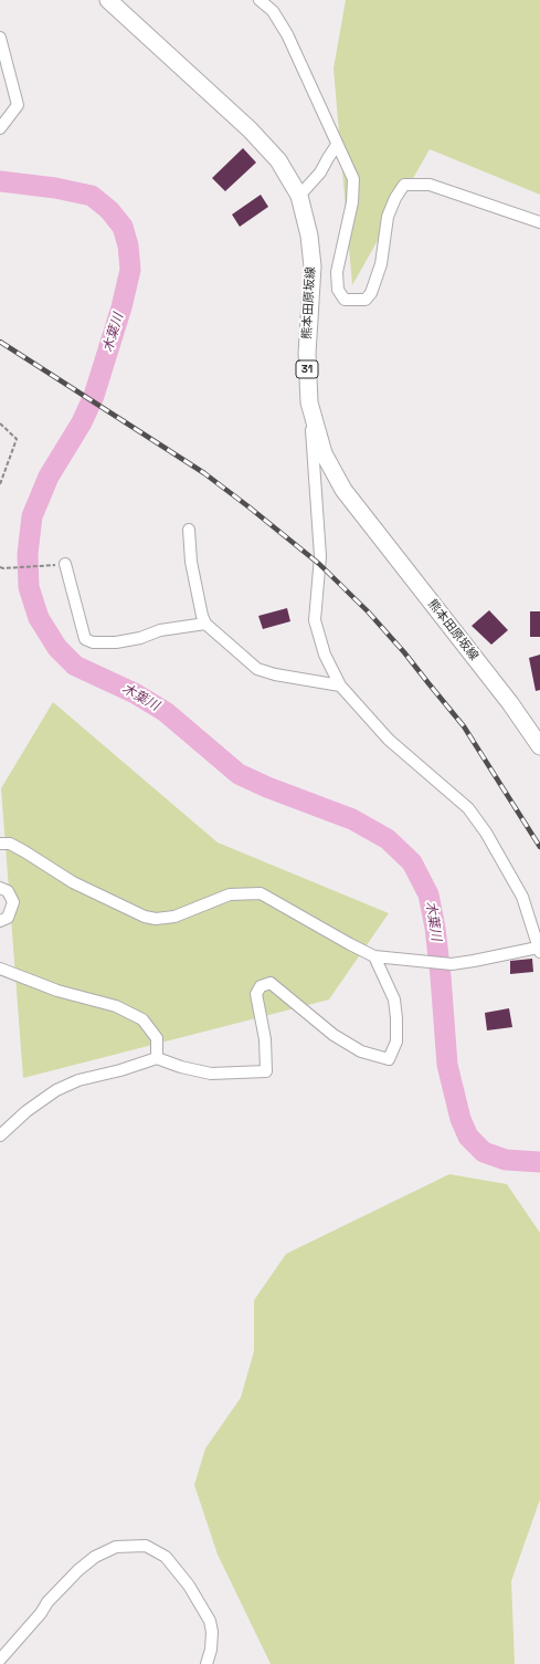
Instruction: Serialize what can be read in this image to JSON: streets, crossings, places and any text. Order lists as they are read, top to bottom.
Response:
{
  "streets": {
    "main road": ["熊本田原坂線", "31"]
  },
  "water": ["木葉川"]
}
